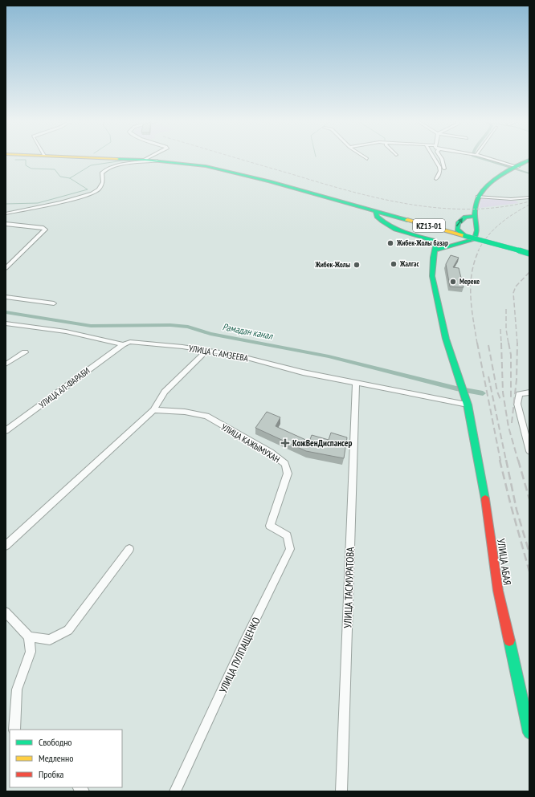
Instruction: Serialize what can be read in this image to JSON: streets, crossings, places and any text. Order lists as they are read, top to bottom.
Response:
{
  "streets": {
    "main road": ["KZ13-01", "УЛИЦА АБАЯ"],
    "street": [
      "УЛИЦА С. АМЗЕЕВА",
      "УЛИЦА АЛ-ФАРАБИ",
      "УЛИЦА КАЖЫМУХАН",
      "УЛИЦА ТАСМУРАТОВА",
      "УЛИЦА ПУЛПАЩЕНКО"
    ]
  },
  "crossings": [
    ["УЛИЦА С. АМЗЕЕВА", "УЛИЦА АЛ-ФАРАБИ"],
    ["УЛИЦА С. АМЗЕЕВА", "УЛИЦА АБАЯ"],
    ["УЛИЦА С. АМЗЕЕВА", "УЛИЦА ТАСМУРАТОВА"],
    ["УЛИЦА КАЖЫМУХАН", "УЛИЦА ПУЛПАЩЕНКО"]
  ],
  "water": ["Рамадан канал"],
  "places": {
    "other": [
      "Жибек-Жолы базар",
      "Жалгас",
      "Жибек-Жолы",
      "Мереке"
    ],
    "health": ["КожВенДиспансер"]
  },
  "legend": ["Свободно", "Медленно", "Пробка"]
}
